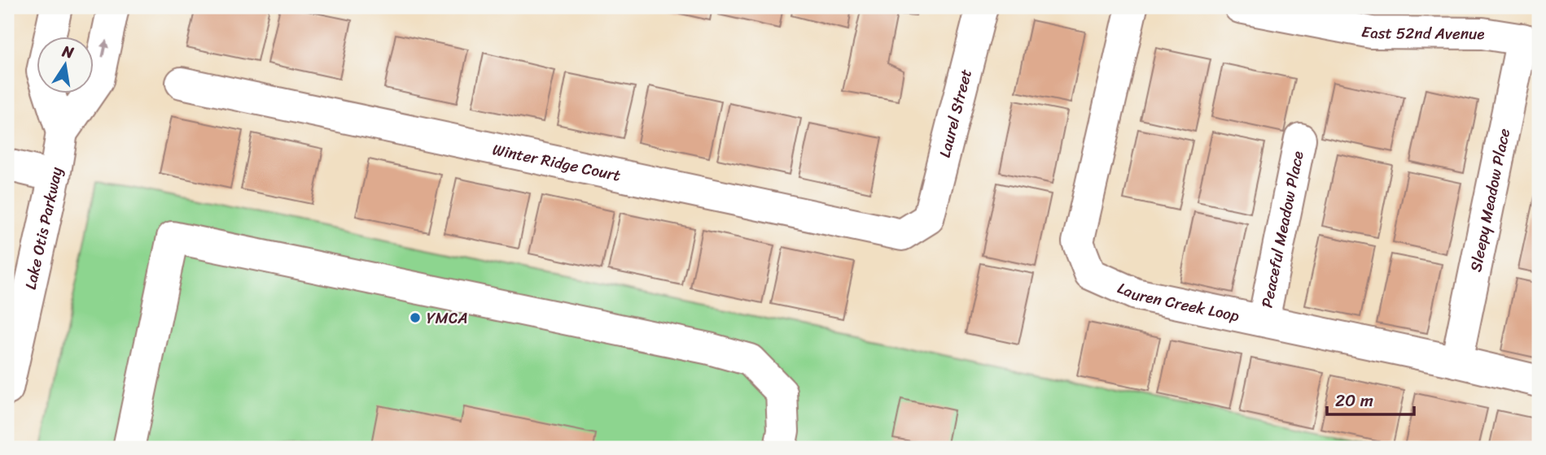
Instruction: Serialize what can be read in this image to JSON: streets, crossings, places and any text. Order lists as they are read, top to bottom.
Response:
{
  "streets": {
    "street": [
      "East 52nd Avenue",
      "Laurel Street",
      "Winter Ridge Court",
      "Sleepy Meadow Place",
      "Lake Otis Parkway",
      "Peaceful Meadow Place",
      "Lauren Creek Loop"
    ]
  },
  "crossings": [
    ["East 52nd Avenue", "Sleepy Meadow Place"],
    ["Laurel Street", "Winter Ridge Court"],
    ["Sleepy Meadow Place", "Lauren Creek Loop"],
    ["Peaceful Meadow Place", "Lauren Creek Loop"]
  ],
  "places": ["YMCA"],
  "scale_bar": "20 m",
  "north": "top"
}
